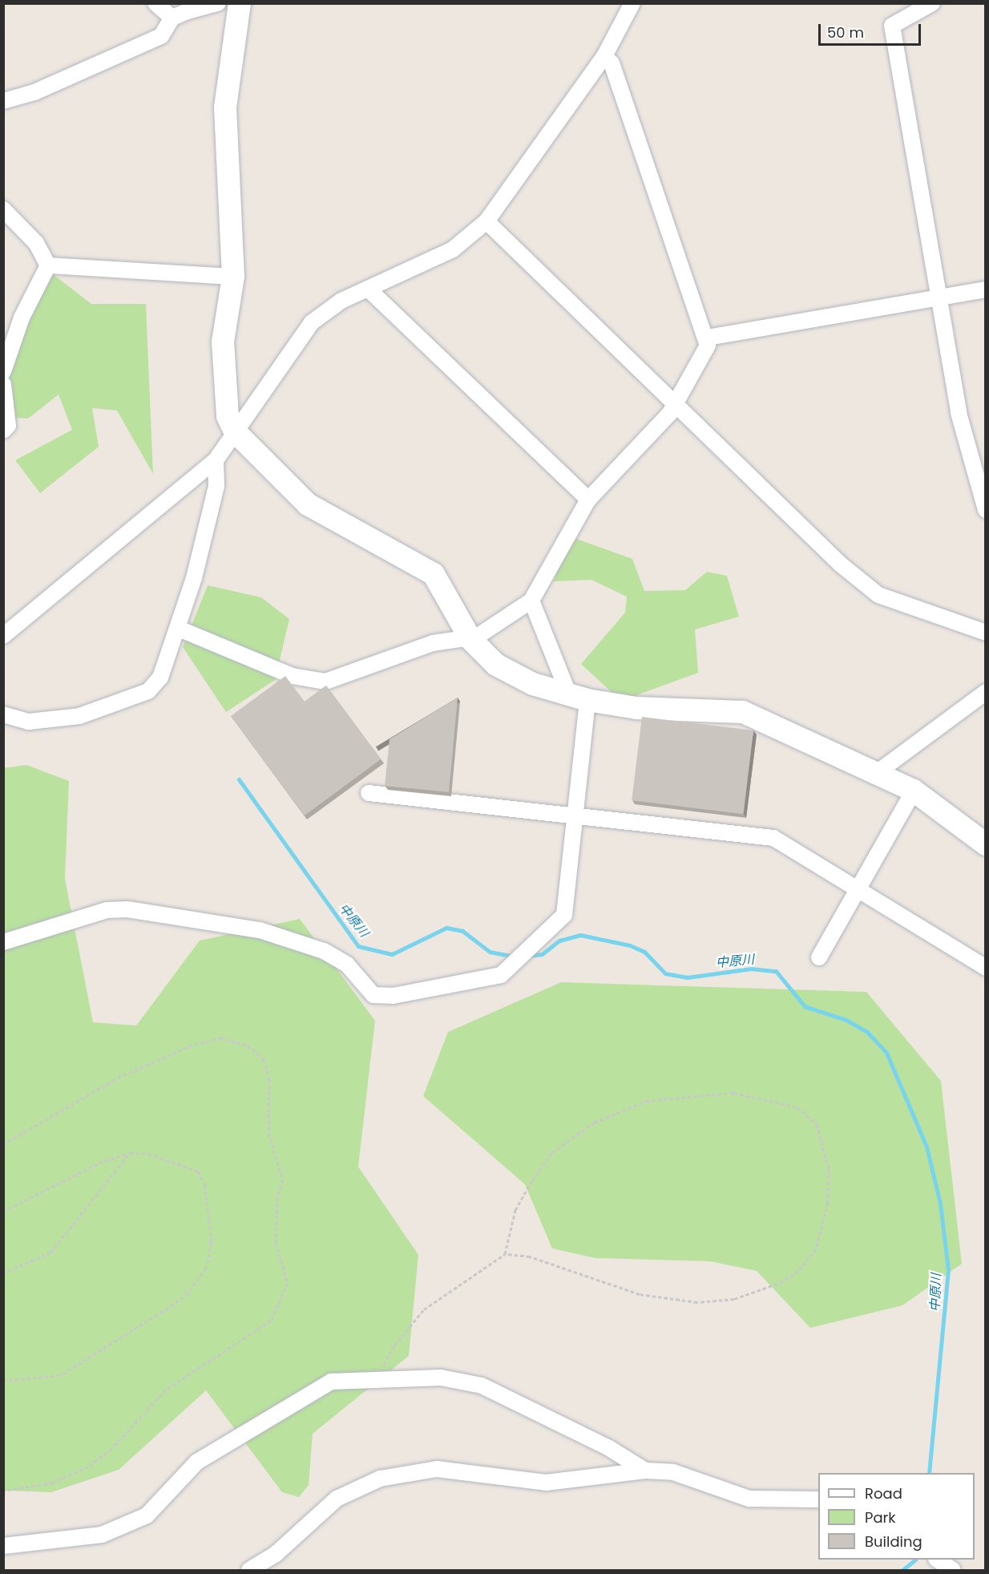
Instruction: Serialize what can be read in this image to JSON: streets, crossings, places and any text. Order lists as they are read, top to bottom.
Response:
{
  "water": ["中原川"],
  "legend": ["Road", "Park", "Building"],
  "scale_bar": "50 m"
}
